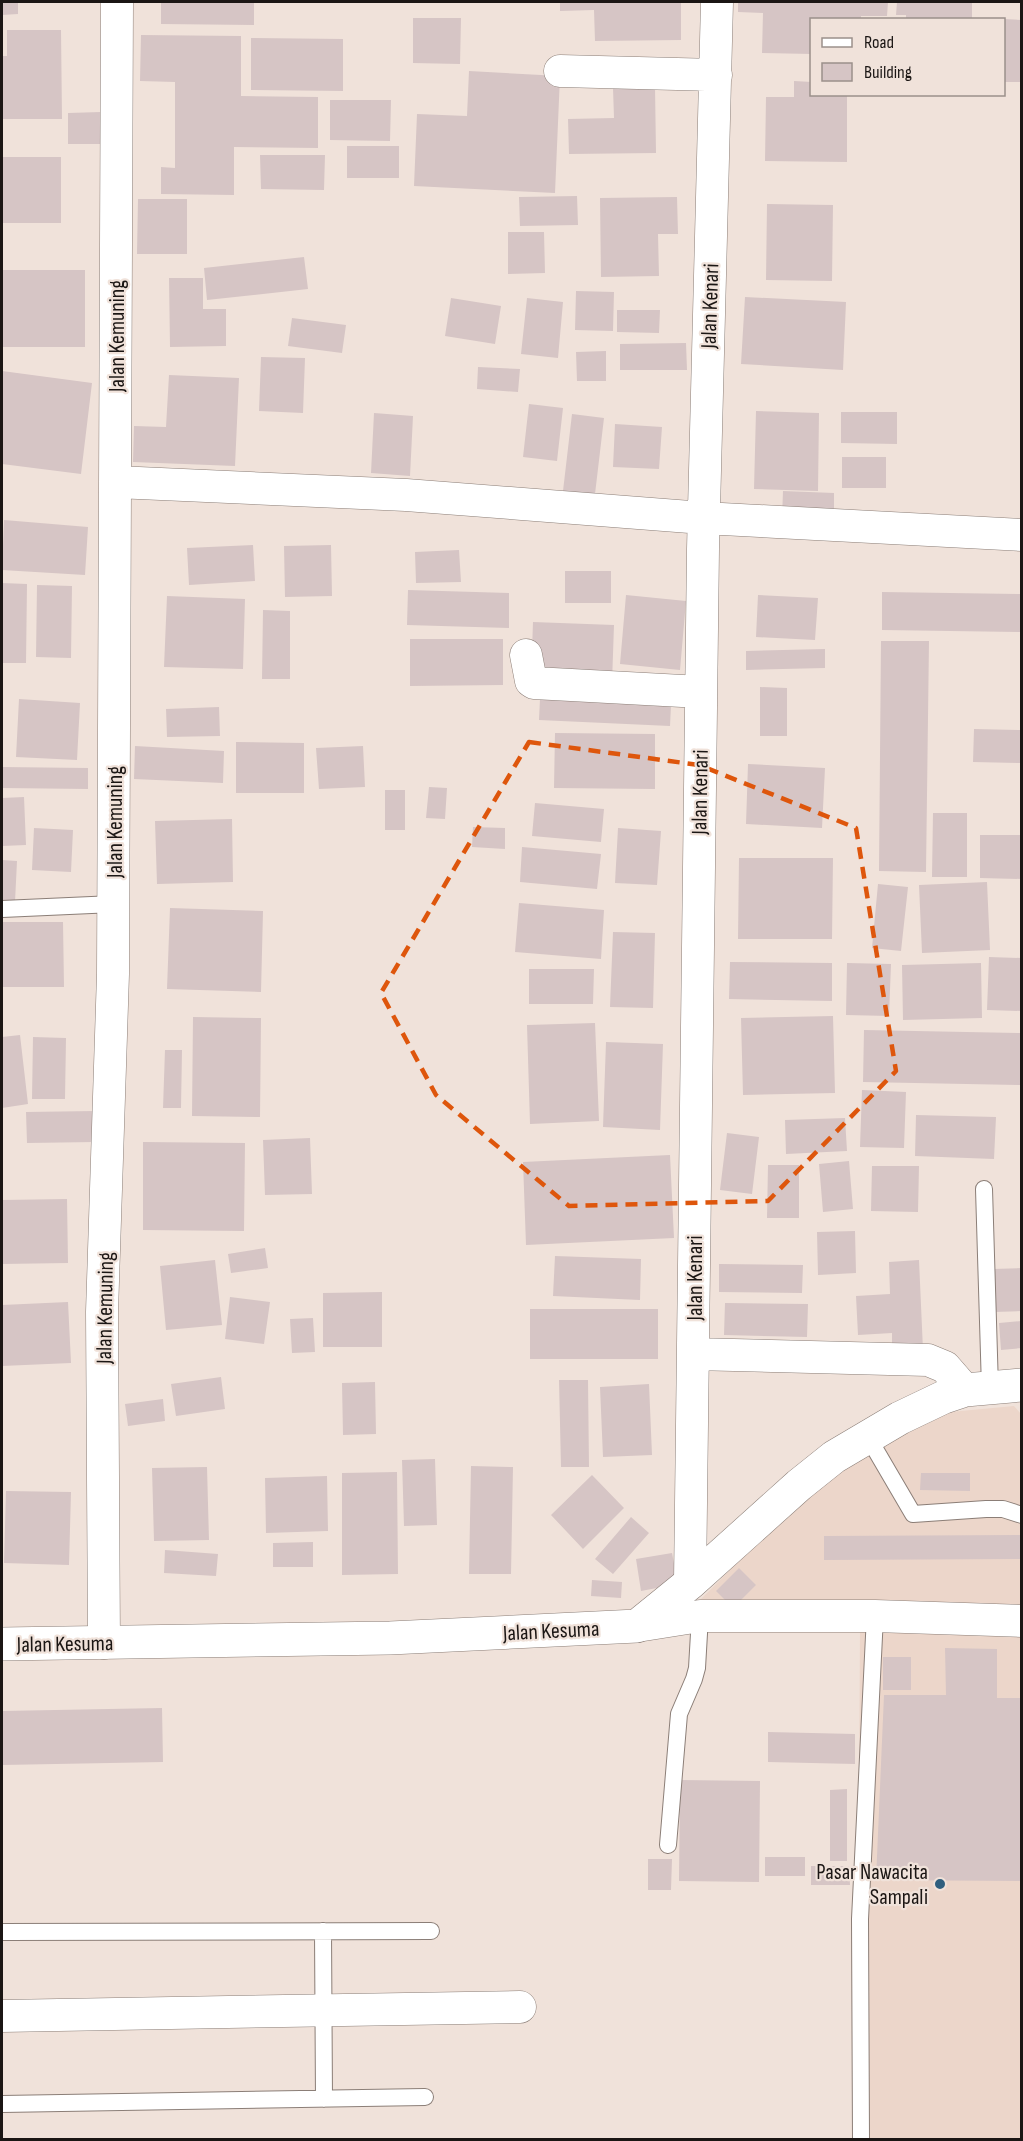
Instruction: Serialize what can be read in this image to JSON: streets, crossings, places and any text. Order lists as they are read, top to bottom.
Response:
{
  "streets": {
    "street": ["Jalan Kenari", "Jalan Kemuning", "Jalan Kesuma"]
  },
  "crossings": [
    ["Jalan Kemuning", "Jalan Kesuma"]
  ],
  "places": ["Pasar Nawacita Sampali"],
  "legend": ["Road", "Building"]
}
